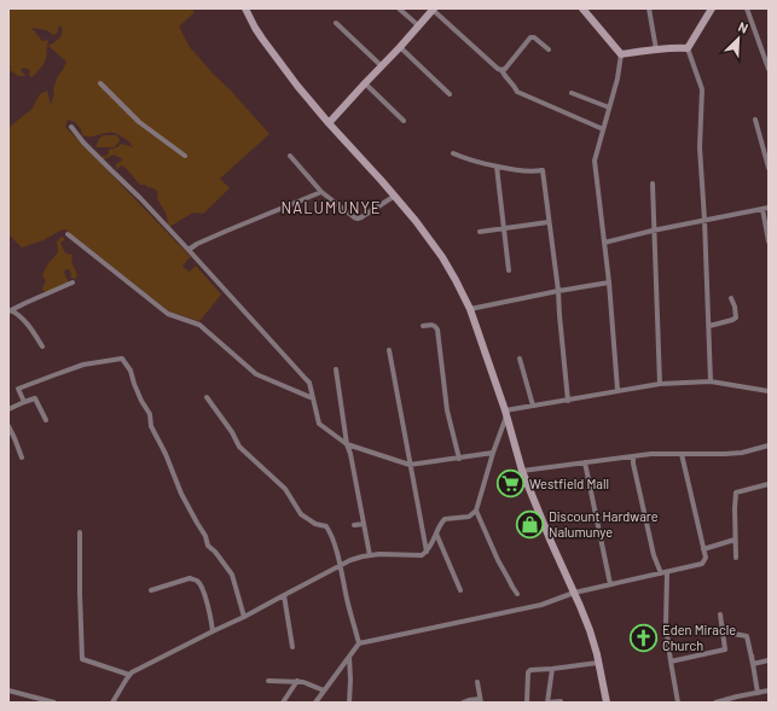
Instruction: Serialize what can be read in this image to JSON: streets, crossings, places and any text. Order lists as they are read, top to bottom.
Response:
{
  "districts": ["NALUMUNYE"],
  "places": {
    "supermarket": ["Westfield Mall"],
    "shop": ["Discount Hardware Nalumunye"],
    "church": ["Eden Miracle Church"]
  },
  "north": "top right"
}
